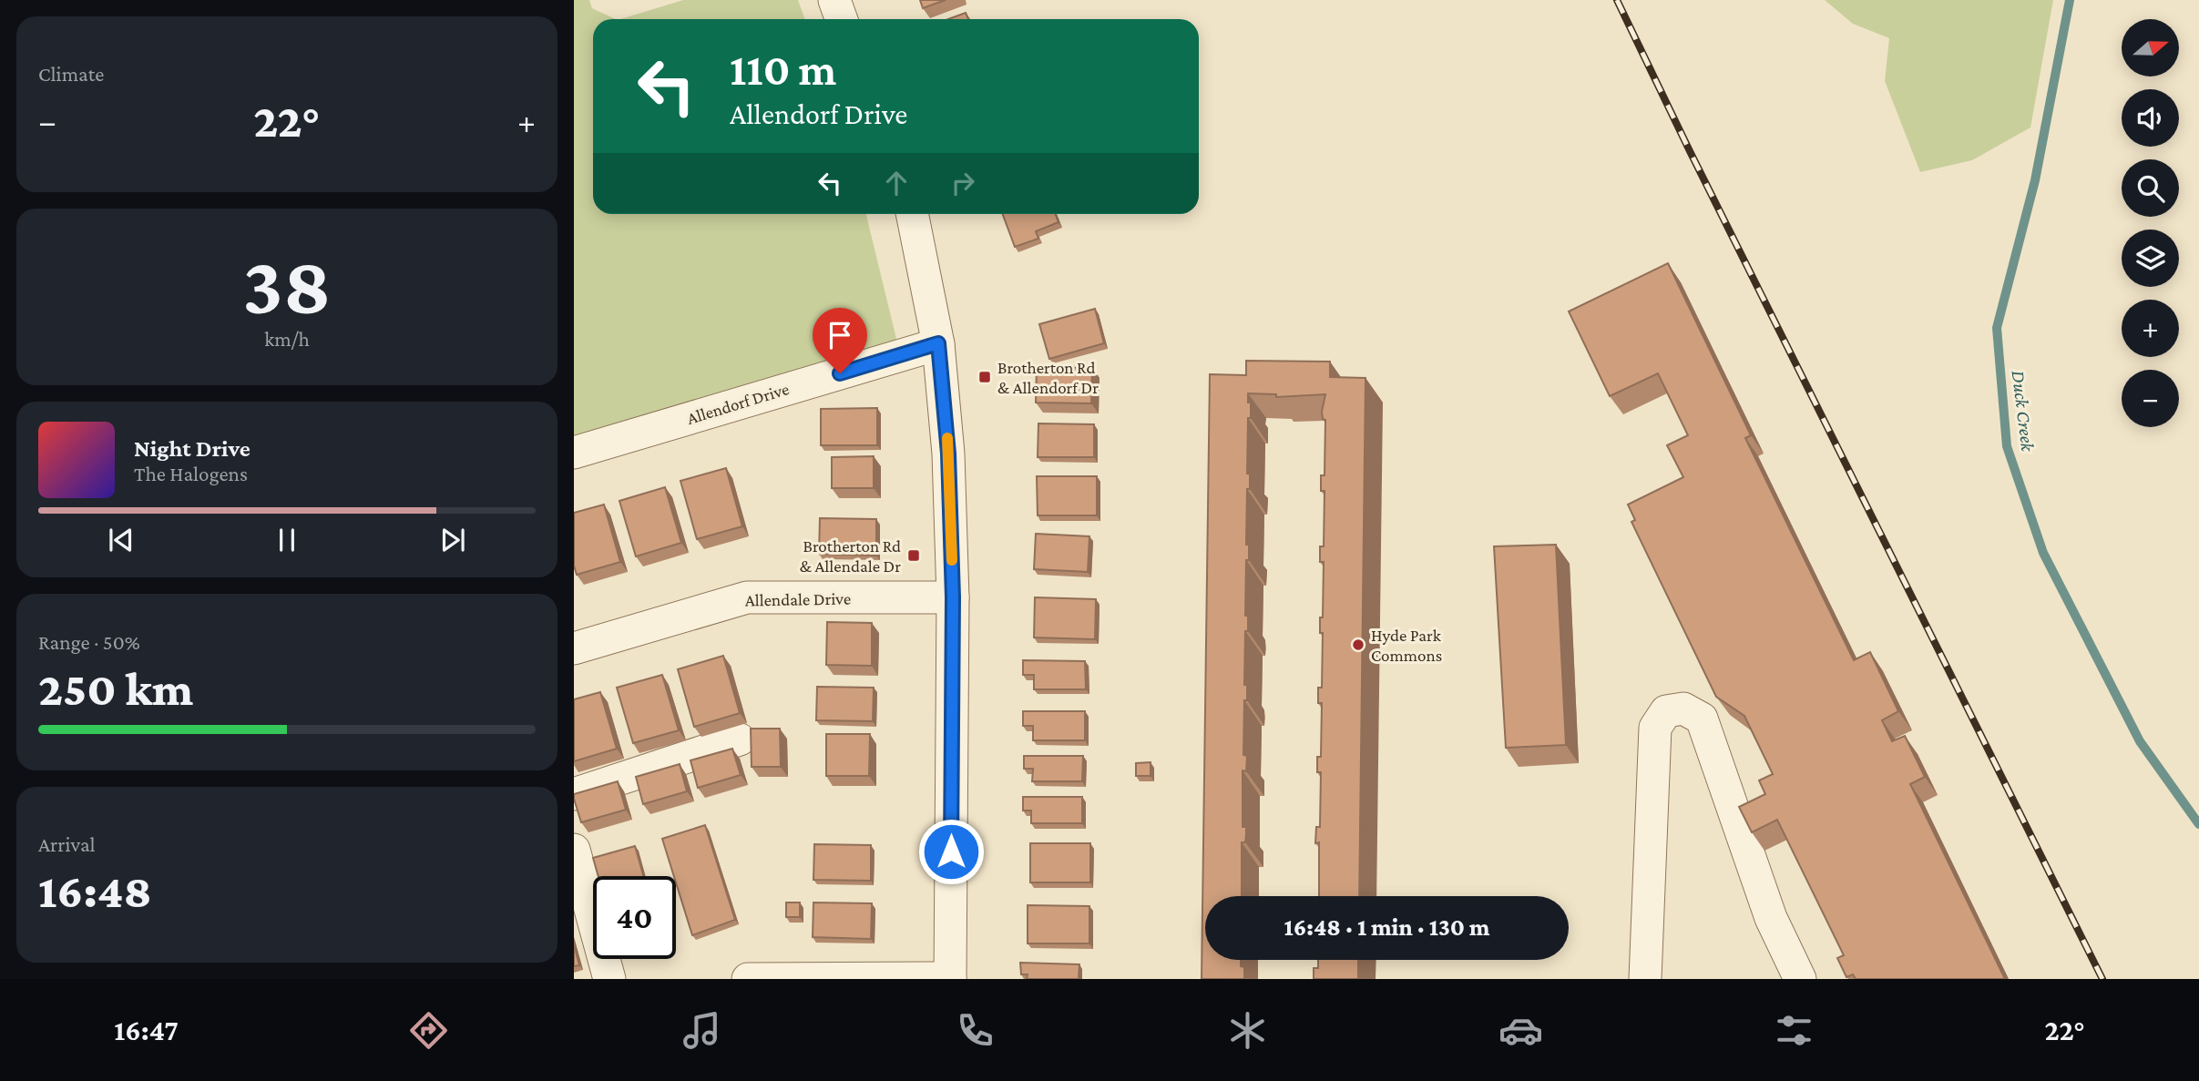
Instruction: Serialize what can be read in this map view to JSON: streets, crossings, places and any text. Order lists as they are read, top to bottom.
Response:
{
  "streets": {
    "street": ["Allendorf Drive", "Allendale Drive"]
  },
  "water": ["Duck Creek"],
  "places": {
    "transit": ["Brotherton Rd & Allendorf Dr", "Brotherton Rd & Allendale Dr"],
    "other": ["Hyde Park Commons"]
  },
  "north": "right",
  "page": {
    "tile": [
      "Climate",
      ["38", "km/h"],
      ["Range · 50%", "250 km"],
      ["Arrival", "16:48"]
    ],
    "map_buttons": ["+", "−"],
    "turn": ["110 m", "Allendorf Drive"],
    "heat": ["−", "22°", "+"],
    "song": ["Night Drive", "The Halogens"],
    "limit": "40",
    "trip": "16:48 · 1 min · 130 m",
    "tabs": ["16:47", "22°"]
  }
}
